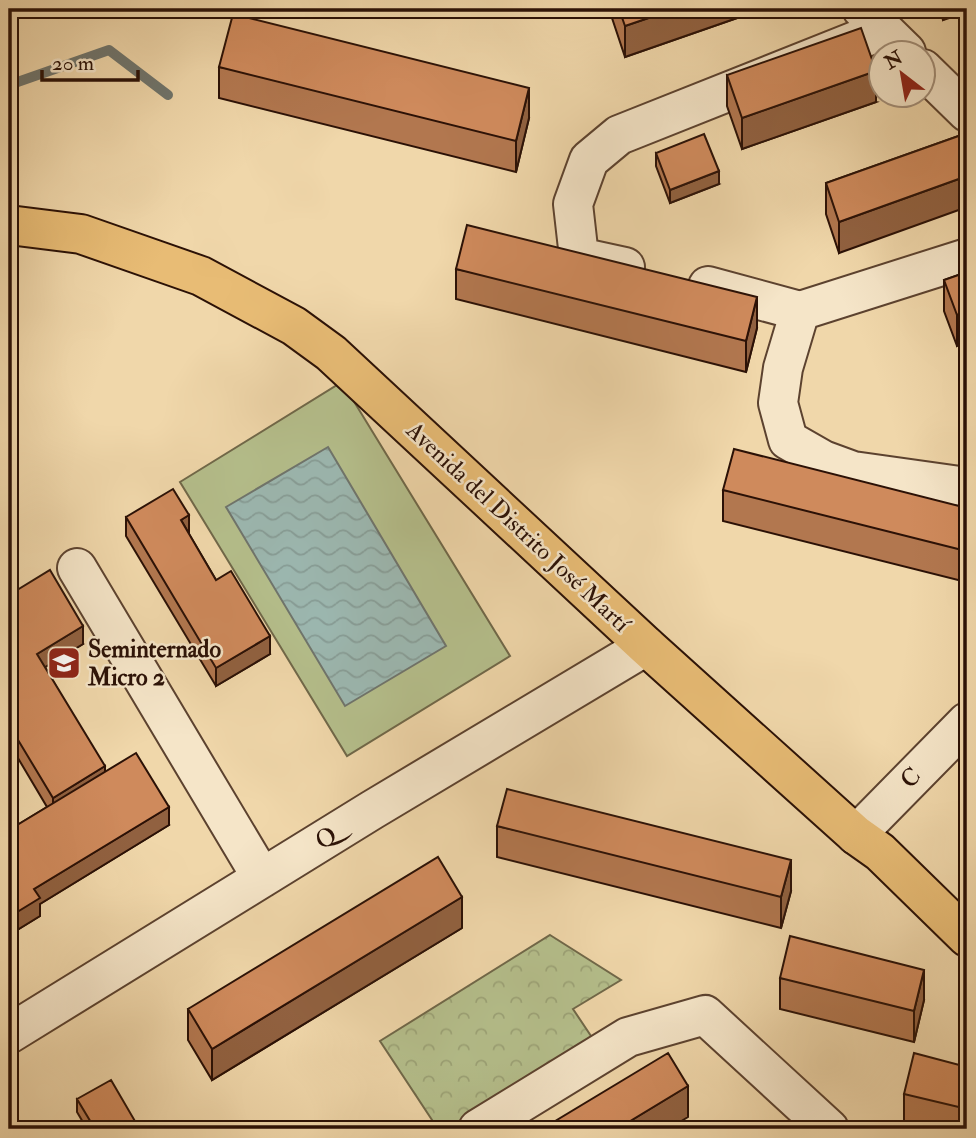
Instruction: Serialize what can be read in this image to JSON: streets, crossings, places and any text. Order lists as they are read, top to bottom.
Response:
{
  "streets": {
    "main road": ["Avenida del Distrito José Martí"],
    "street": ["C", "Q"]
  },
  "crossings": [
    ["Avenida del Distrito José Martí", "C"],
    ["Avenida del Distrito José Martí", "Q"]
  ],
  "places": {
    "school or university": ["Seminternado Micro 2"]
  },
  "scale_bar": "20 m",
  "north": "top left"
}
